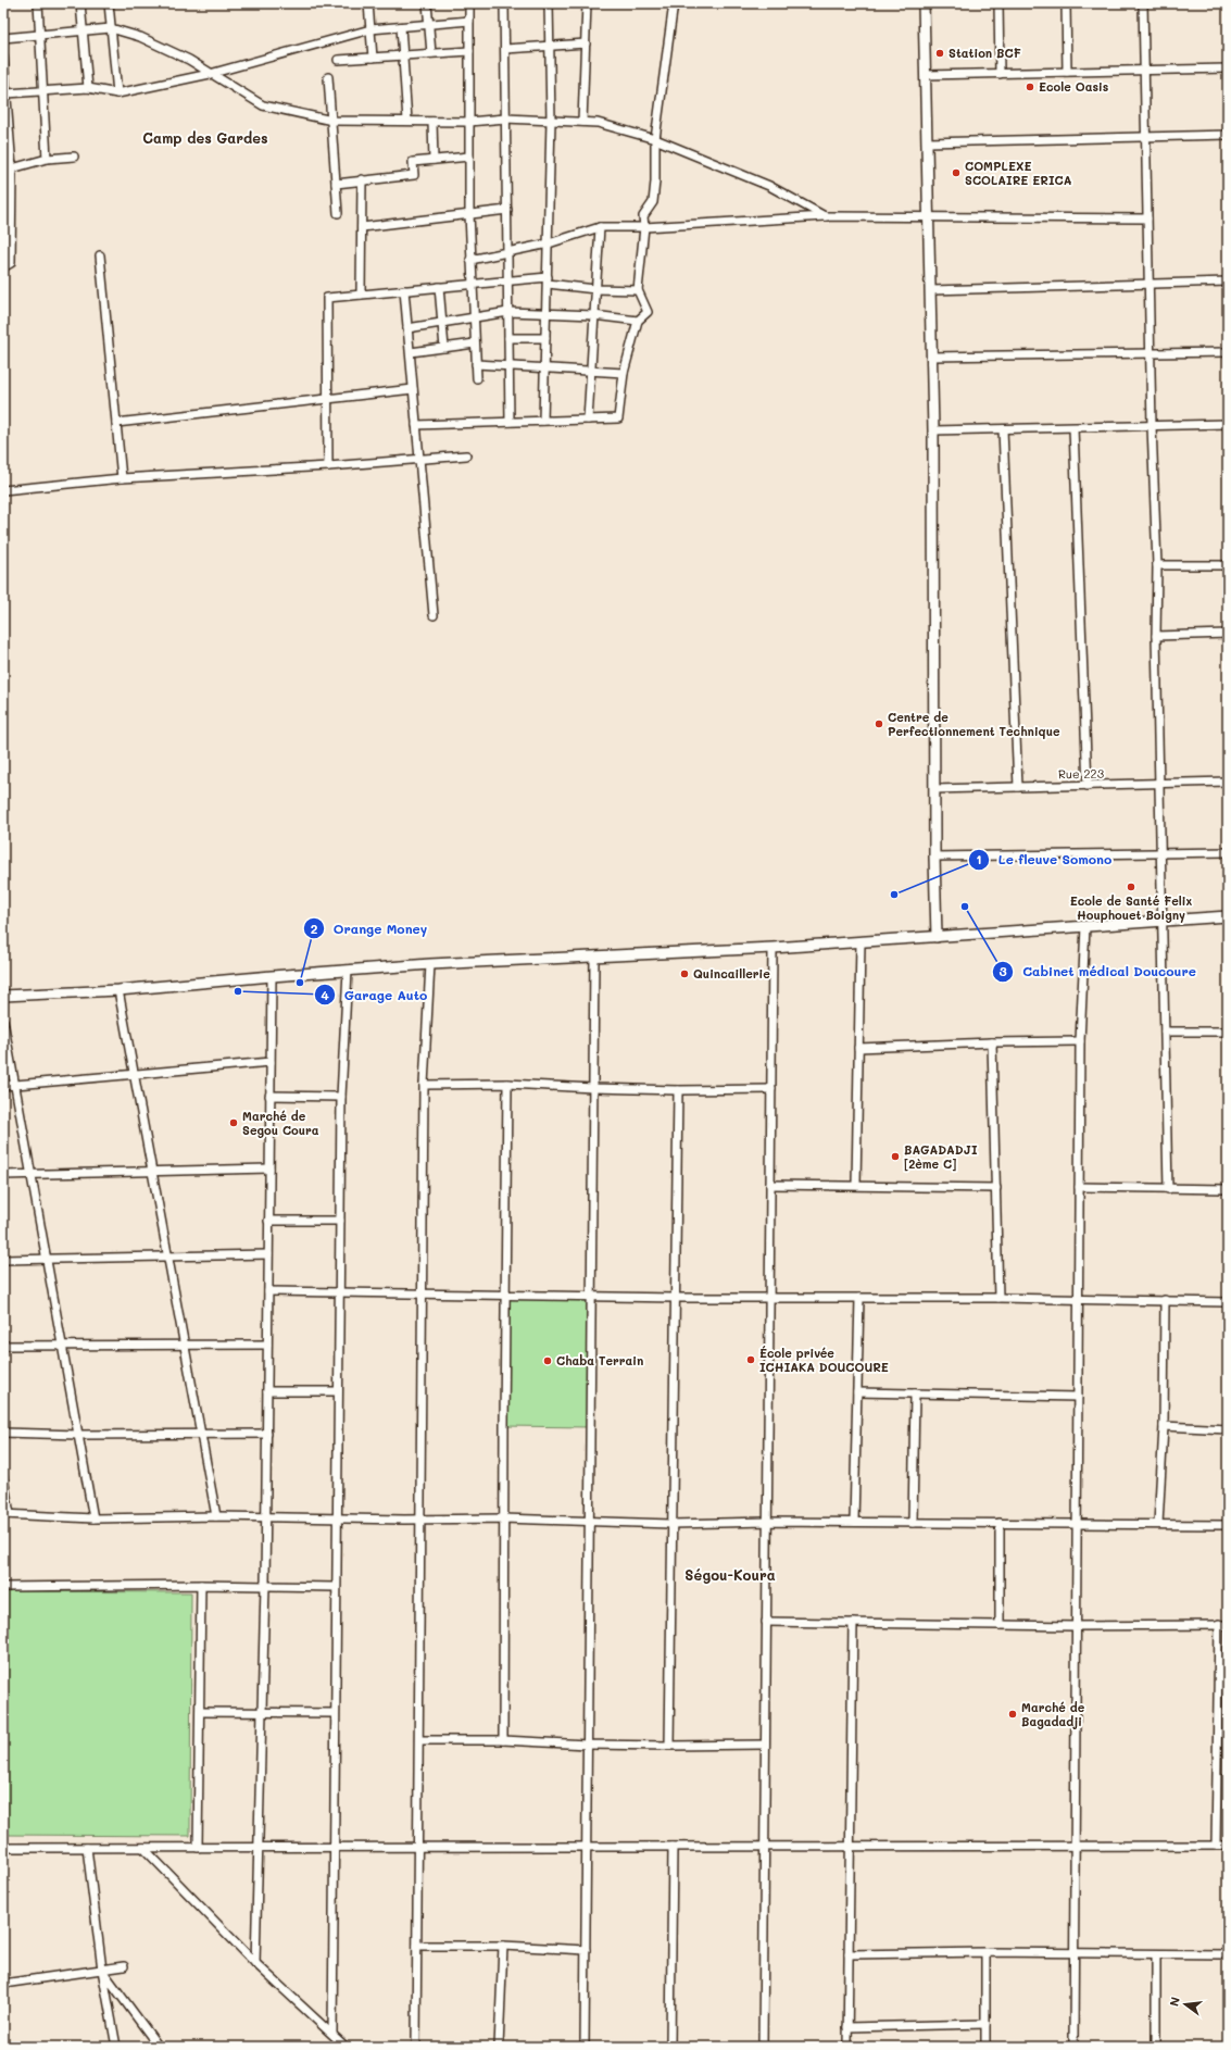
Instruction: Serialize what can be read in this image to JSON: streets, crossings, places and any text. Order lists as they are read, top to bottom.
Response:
{
  "streets": {
    "street": ["Rue 223"]
  },
  "districts": ["Camp des Gardes", "Ségou-Koura"],
  "places": [
    "Station BCF",
    "Ecole Oasis",
    "COMPLEXE SCOLAIRE ERICA",
    "Centre de Perfectionnement Technique",
    "Ecole de Santé Felix Houphouet Boigny",
    "Le fleuve Somono",
    "Cabinet médical Doucoure",
    "Quincaillerie",
    "Orange Money",
    "Garage Auto",
    "Marché de Segou Coura",
    "BAGADADJI [2ème C]",
    "École privée ICHIAKA DOUCOURE",
    "Chaba Terrain",
    "Marché de Bagadadji"
  ],
  "north": "left"
}
